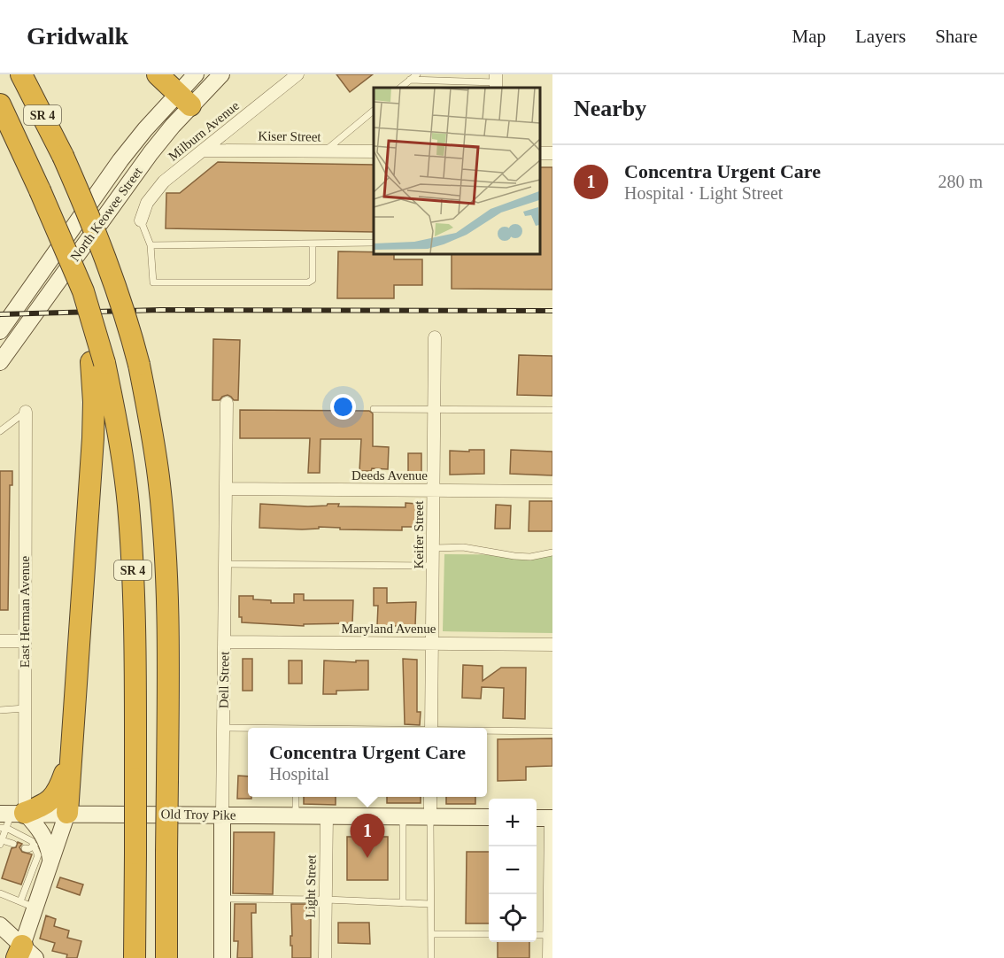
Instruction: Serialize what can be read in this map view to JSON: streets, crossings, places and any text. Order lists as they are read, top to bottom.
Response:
{
  "streets": {
    "highway": ["SR 4"],
    "main road": ["North Keowee Street", "Dell Street", "Old Troy Pike"],
    "street": [
      "Milburn Avenue",
      "Kiser Street",
      "Deeds Avenue",
      "Keifer Street",
      "East Herman Avenue",
      "Maryland Avenue",
      "Light Street"
    ]
  },
  "crossings": [
    ["Milburn Avenue", "Kiser Street"],
    ["Deeds Avenue", "Keifer Street"],
    ["Deeds Avenue", "Dell Street"],
    ["Keifer Street", "Maryland Avenue"],
    ["East Herman Avenue", "Old Troy Pike"],
    ["Maryland Avenue", "Dell Street"],
    ["Dell Street", "Old Troy Pike"],
    ["Old Troy Pike", "Light Street"]
  ],
  "page": {
    "header": "Gridwalk",
    "nav": ["Map", "Layers", "Share"],
    "heading": "Nearby",
    "list": [
      {
        "mark": "1",
        "name": "Concentra Urgent Care",
        "note": "Hospital · Light Street",
        "value": "280 m"
      }
    ],
    "popup": ["Concentra Urgent Care", "Hospital"],
    "map_buttons": ["+", "−"],
    "pins": "1"
  }
}
